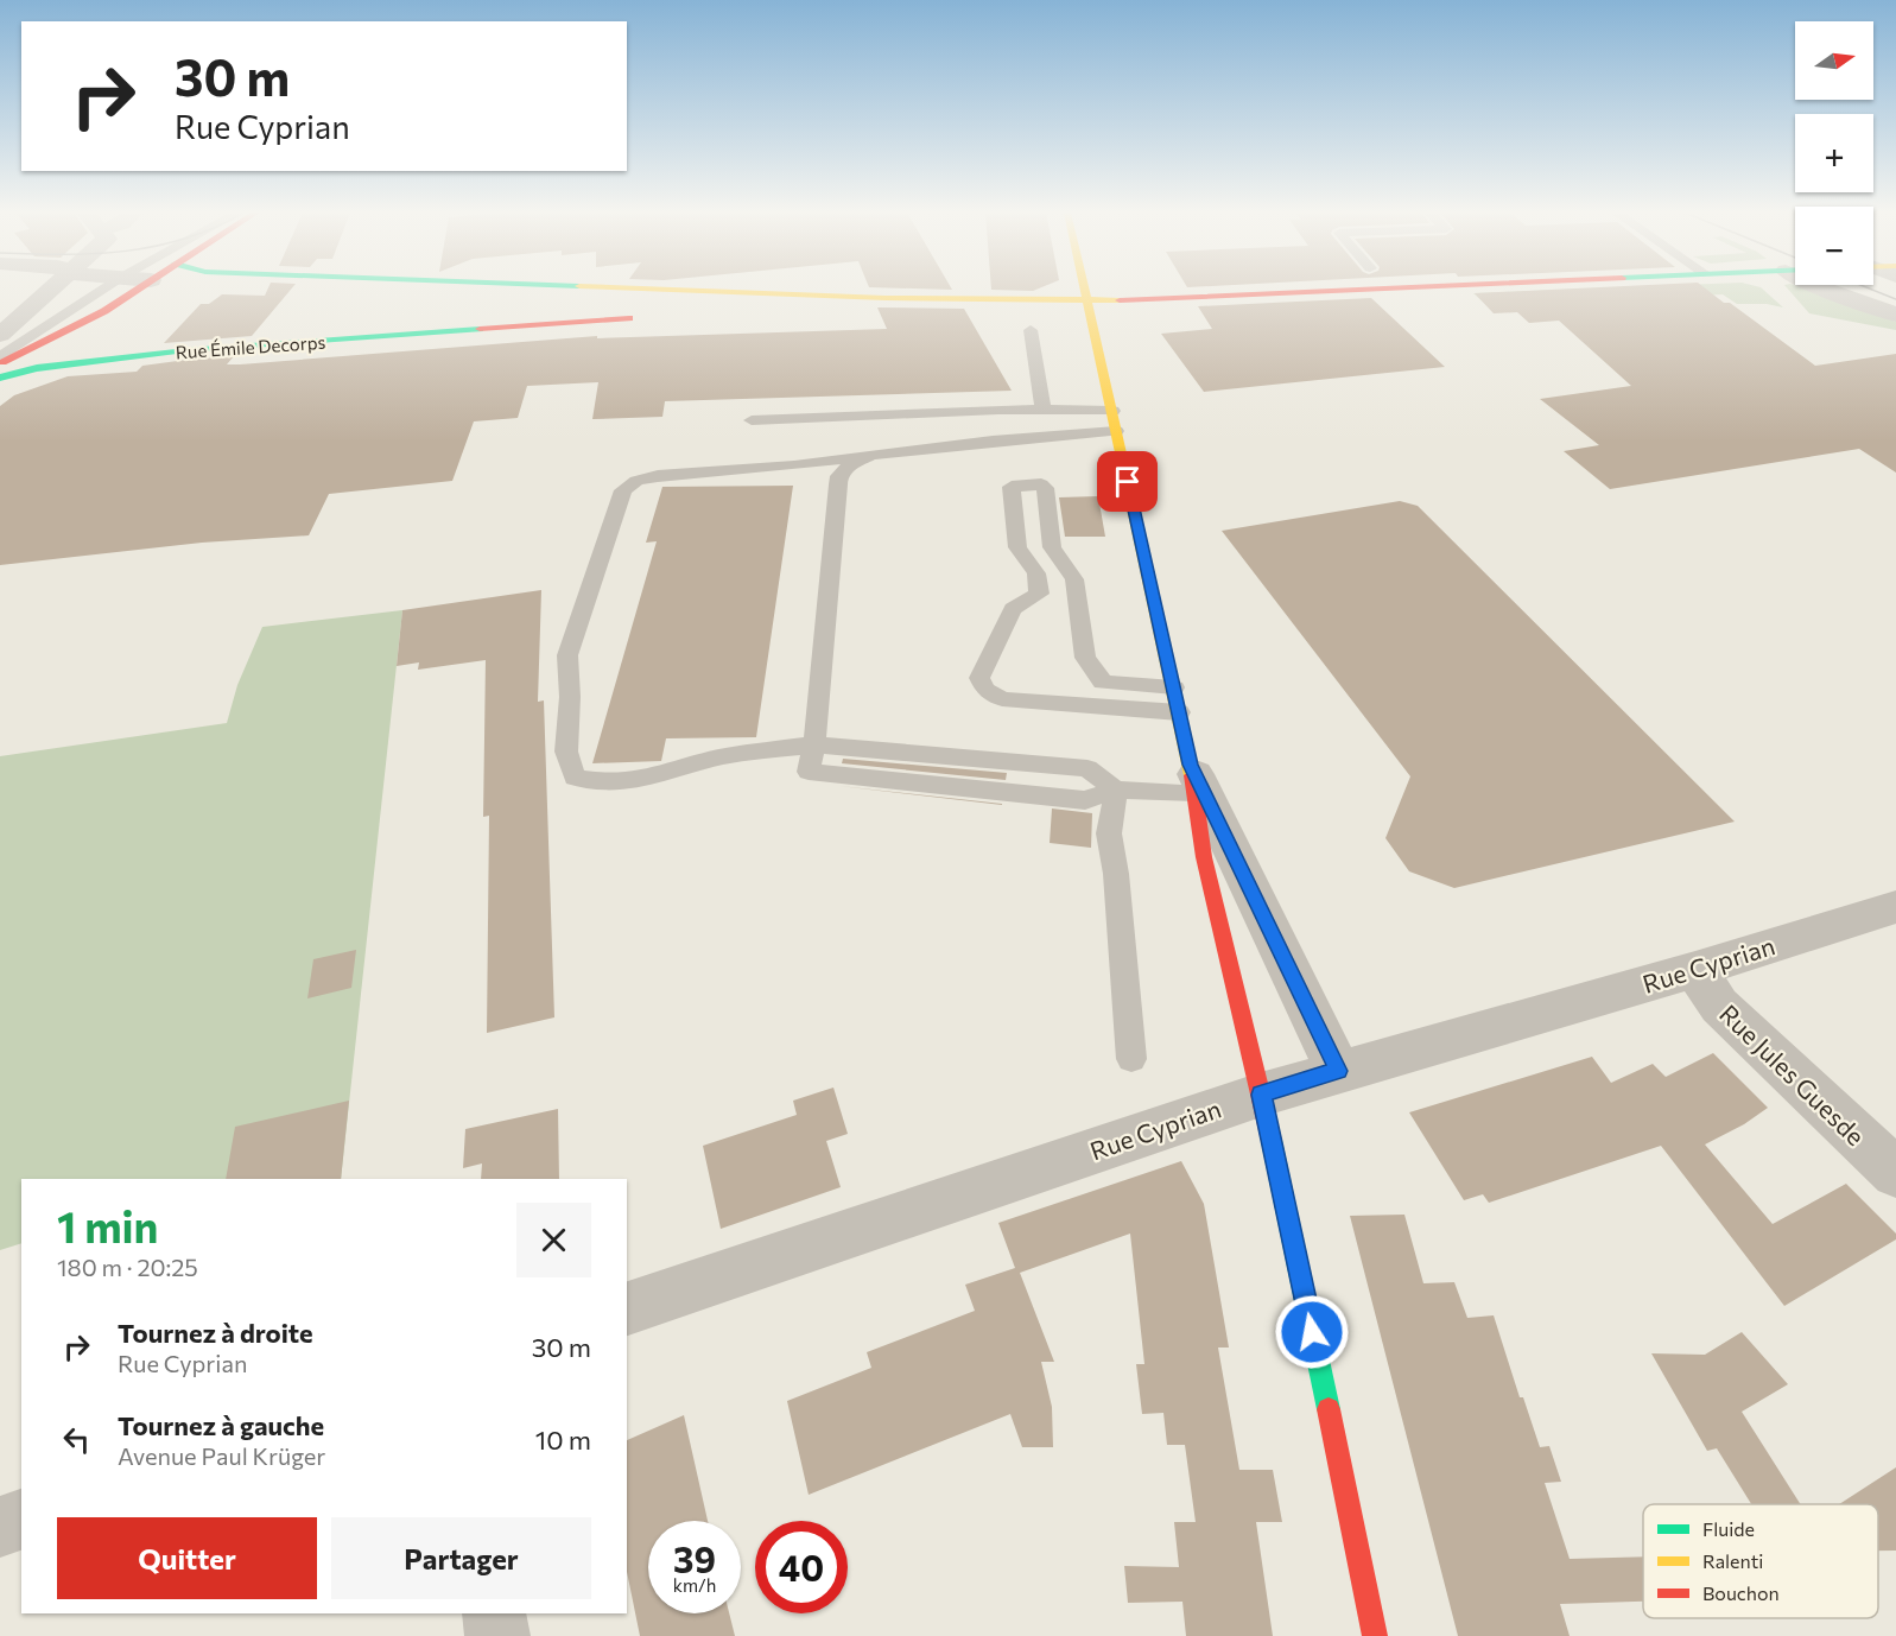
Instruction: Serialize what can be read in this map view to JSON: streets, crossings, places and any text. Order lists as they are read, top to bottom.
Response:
{
  "streets": {
    "street": ["Rue Émile Decorps", "Rue Cyprian", "Rue Jules Guesde"]
  },
  "crossings": [
    ["Rue Cyprian", "Rue Jules Guesde"]
  ],
  "legend": ["Fluide", "Ralenti", "Bouchon"],
  "north": "right",
  "page": {
    "map_buttons": ["+", "−"],
    "turn": ["30 m", "Rue Cyprian"],
    "heading": ["1 min", "180 m · 20:25"],
    "list": [
      {
        "name": "Tournez à droite",
        "note": "Rue Cyprian",
        "value": "30 m"
      },
      {
        "name": "Tournez à gauche",
        "note": "Avenue Paul Krüger",
        "value": "10 m"
      }
    ],
    "buttons": ["Quitter", "Partager"],
    "speed": "39 km/h",
    "limit": "40"
  }
}
